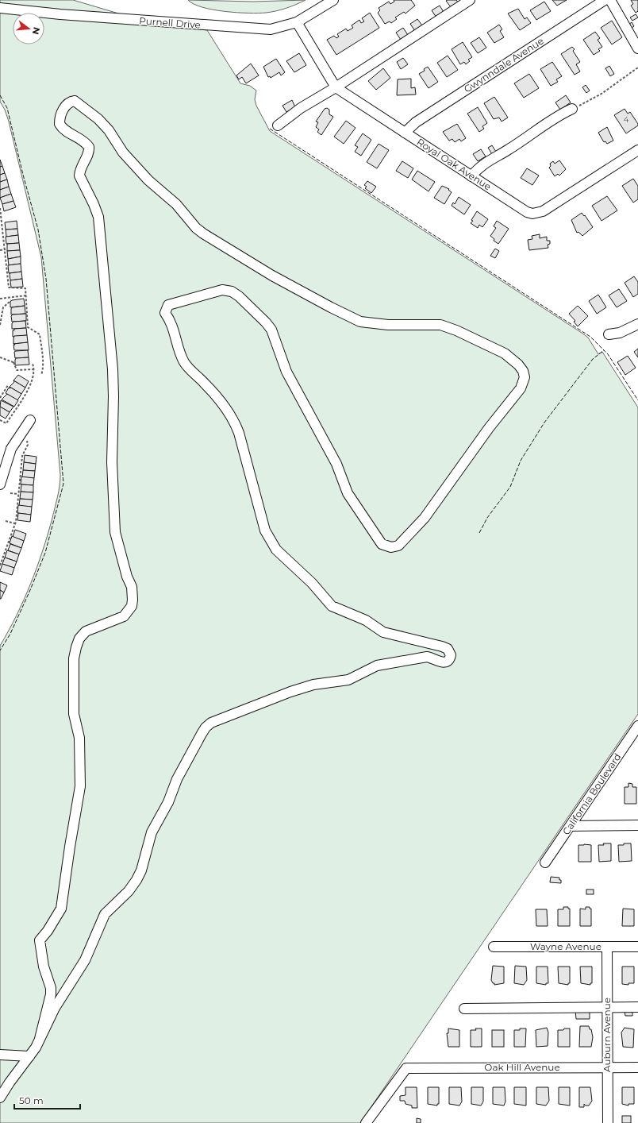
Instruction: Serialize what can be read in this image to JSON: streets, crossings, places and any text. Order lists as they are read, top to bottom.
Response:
{
  "streets": {
    "street": [
      "Purnell Drive",
      "Gwynndale Avenue",
      "Royal Oak Avenue",
      "California Boulevard",
      "Wayne Avenue",
      "Auburn Avenue",
      "Oak Hill Avenue"
    ]
  },
  "crossings": [
    ["Purnell Drive", "Royal Oak Avenue"],
    ["Gwynndale Avenue", "Royal Oak Avenue"],
    ["Wayne Avenue", "Auburn Avenue"],
    ["Auburn Avenue", "Oak Hill Avenue"]
  ],
  "house_numbers": ["4"],
  "scale_bar": "50 m",
  "north": "right"
}
